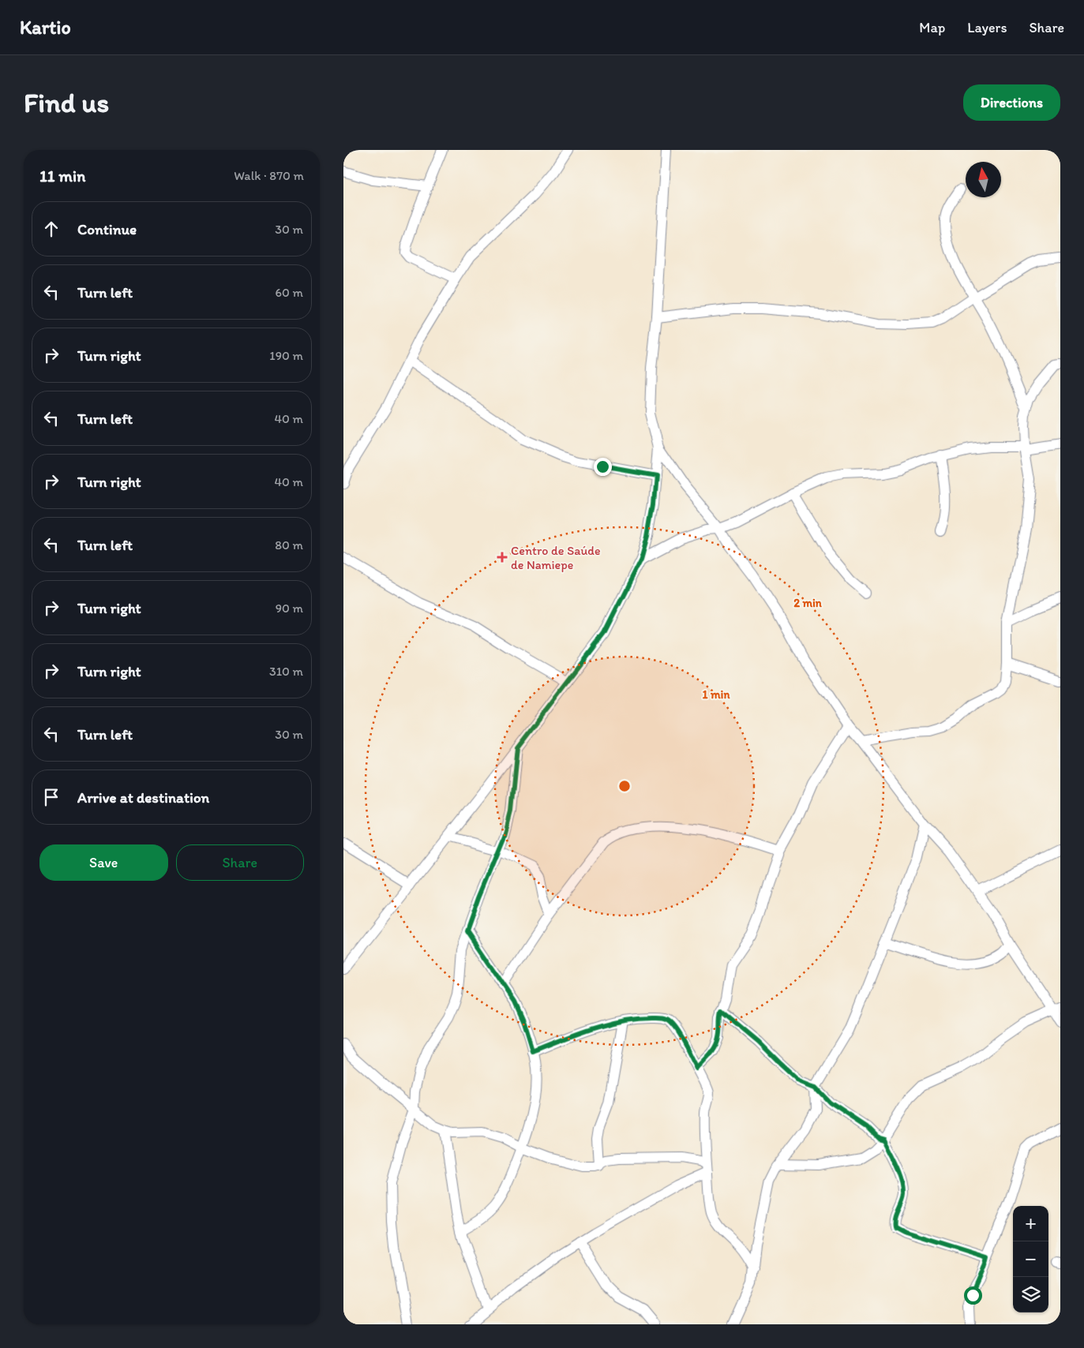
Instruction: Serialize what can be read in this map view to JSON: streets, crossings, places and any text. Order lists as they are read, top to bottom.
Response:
{
  "places": {
    "health": ["Centro de Saúde de Namiepe"]
  },
  "north": "top",
  "page": {
    "header": "Kartio",
    "nav": ["Map", "Layers", "Share"],
    "buttons": [
      "Directions",
      ["Save", "Share"]
    ],
    "title": "Find us",
    "heading": ["11 min", "Walk · 870 m"],
    "list": [
      ["Continue", "30 m"],
      ["Turn left", "60 m"],
      ["Turn right", "190 m"],
      ["Turn left", "40 m"],
      ["Turn right", "40 m"],
      ["Turn left", "80 m"],
      ["Turn right", "90 m"],
      ["Turn right", "310 m"],
      ["Turn left", "30 m"],
      "Arrive at destination"
    ],
    "map_buttons": ["+", "−"]
  },
  "rings": ["2 min", "1 min"]
}
